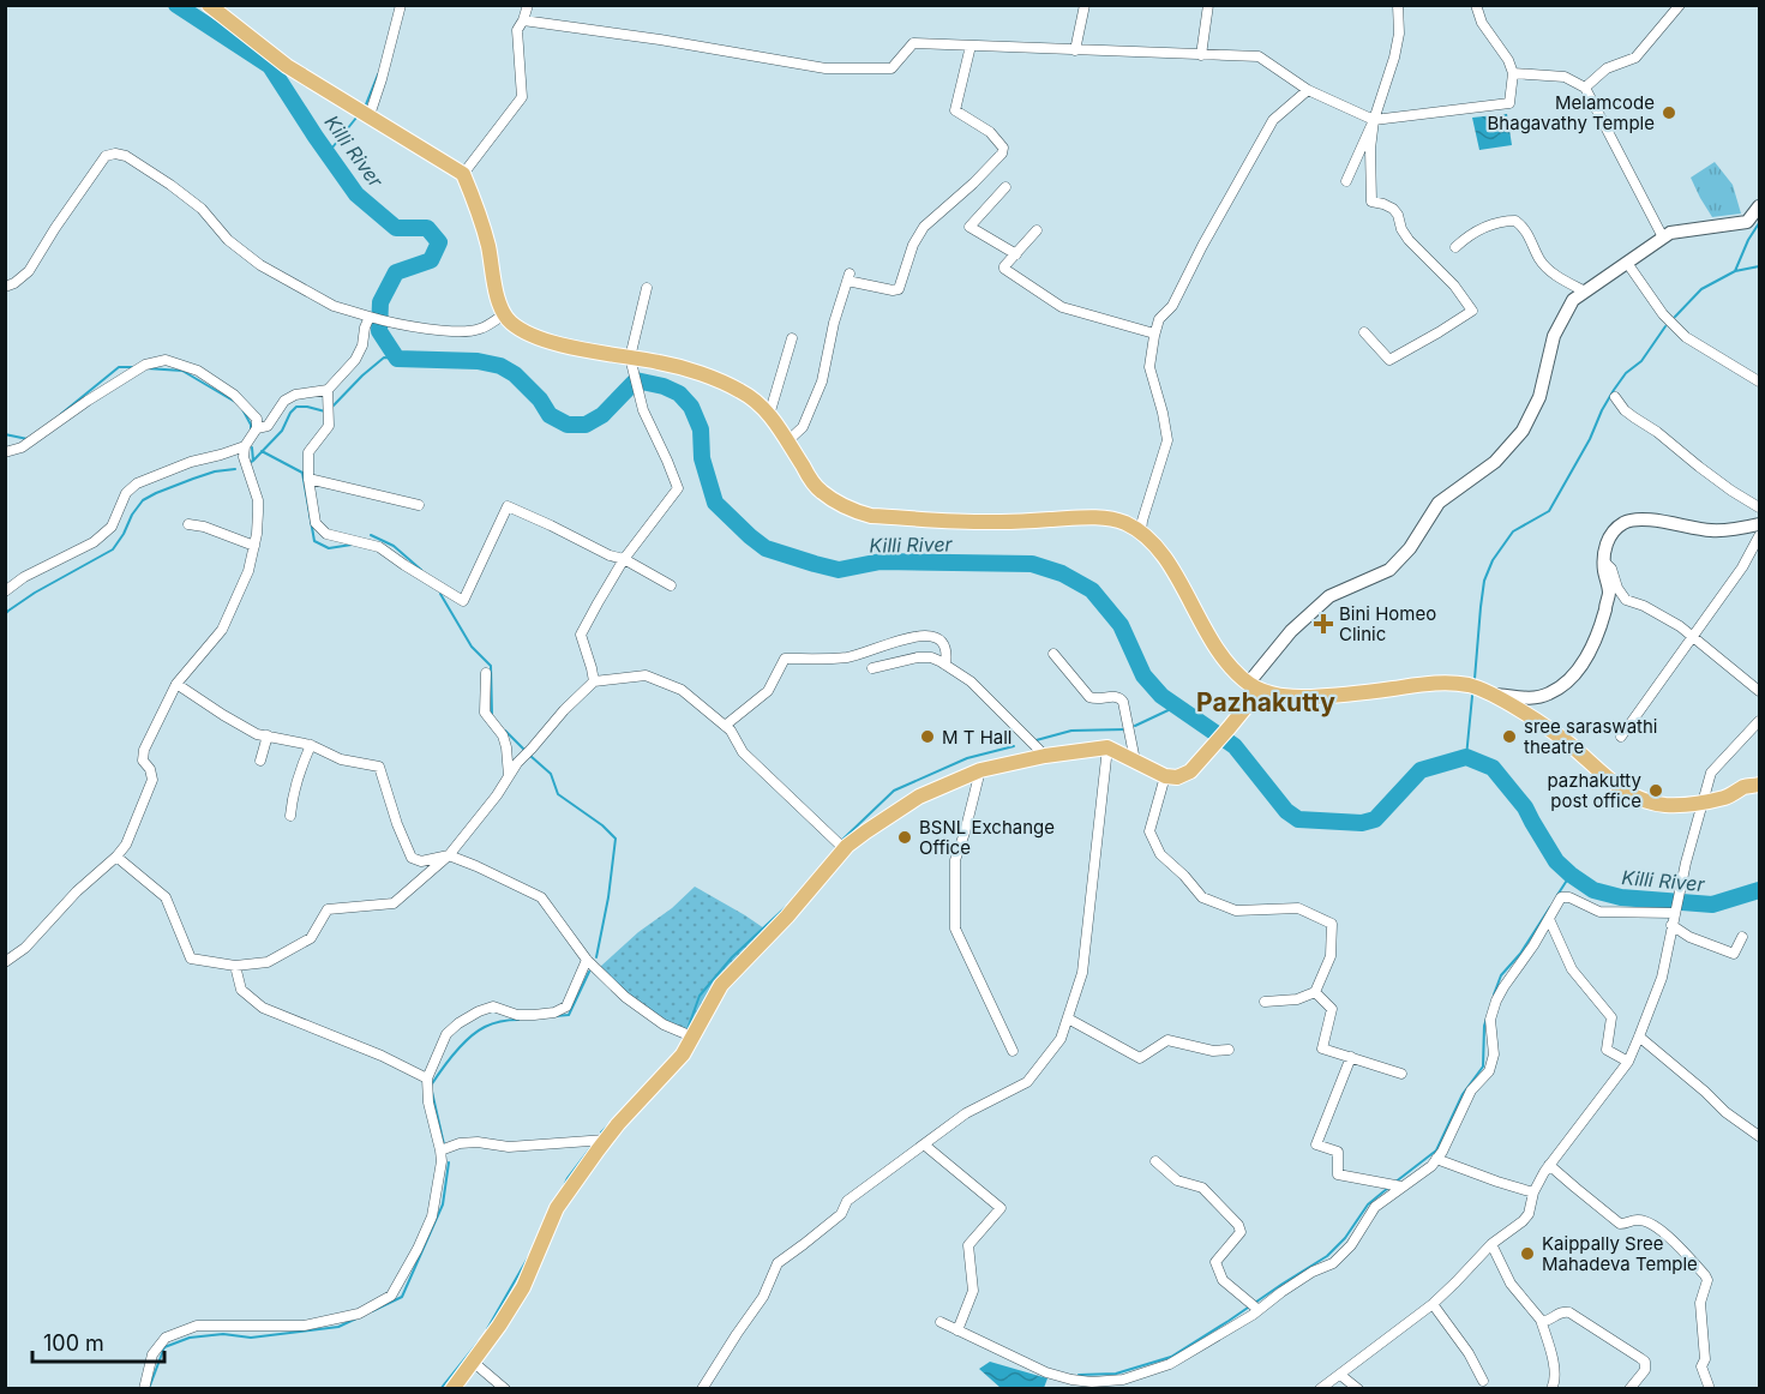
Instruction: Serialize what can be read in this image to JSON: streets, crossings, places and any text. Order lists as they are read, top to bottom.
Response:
{
  "districts": ["Pazhakutty"],
  "water": ["Killi River"],
  "places": {
    "other": [
      "Melamcode Bhagavathy Temple",
      "M T Hall",
      "sree saraswathi theatre",
      "pazhakutty post office",
      "BSNL Exchange Office",
      "Kaippally Sree Mahadeva Temple"
    ],
    "health": ["Bini Homeo Clinic"]
  },
  "scale_bar": "100 m"
}
